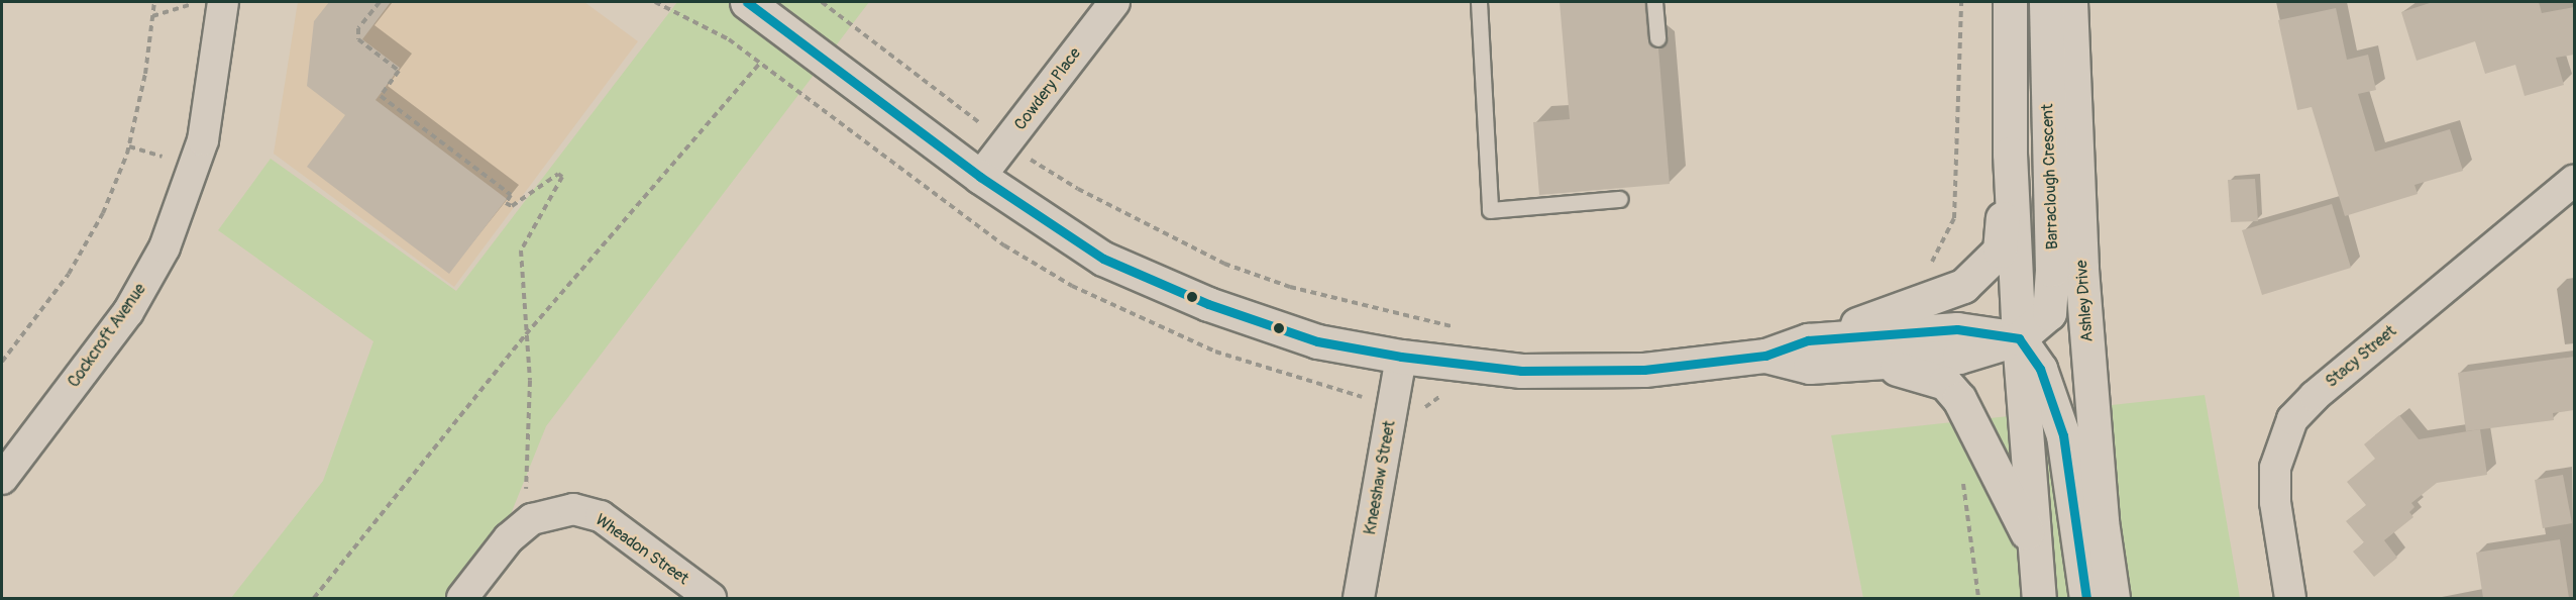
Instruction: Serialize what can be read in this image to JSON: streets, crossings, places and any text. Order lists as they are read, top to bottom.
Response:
{
  "streets": {
    "street": [
      "Cowdery Place",
      "Barraclough Crescent",
      "Ashley Drive",
      "Cockcroft Avenue",
      "Stacy Street",
      "Kneeshaw Street",
      "Wheadon Street"
    ]
  },
  "crossings": [
    ["Cowdery Place", "Barraclough Crescent"],
    ["Barraclough Crescent", "Kneeshaw Street"]
  ]
}
